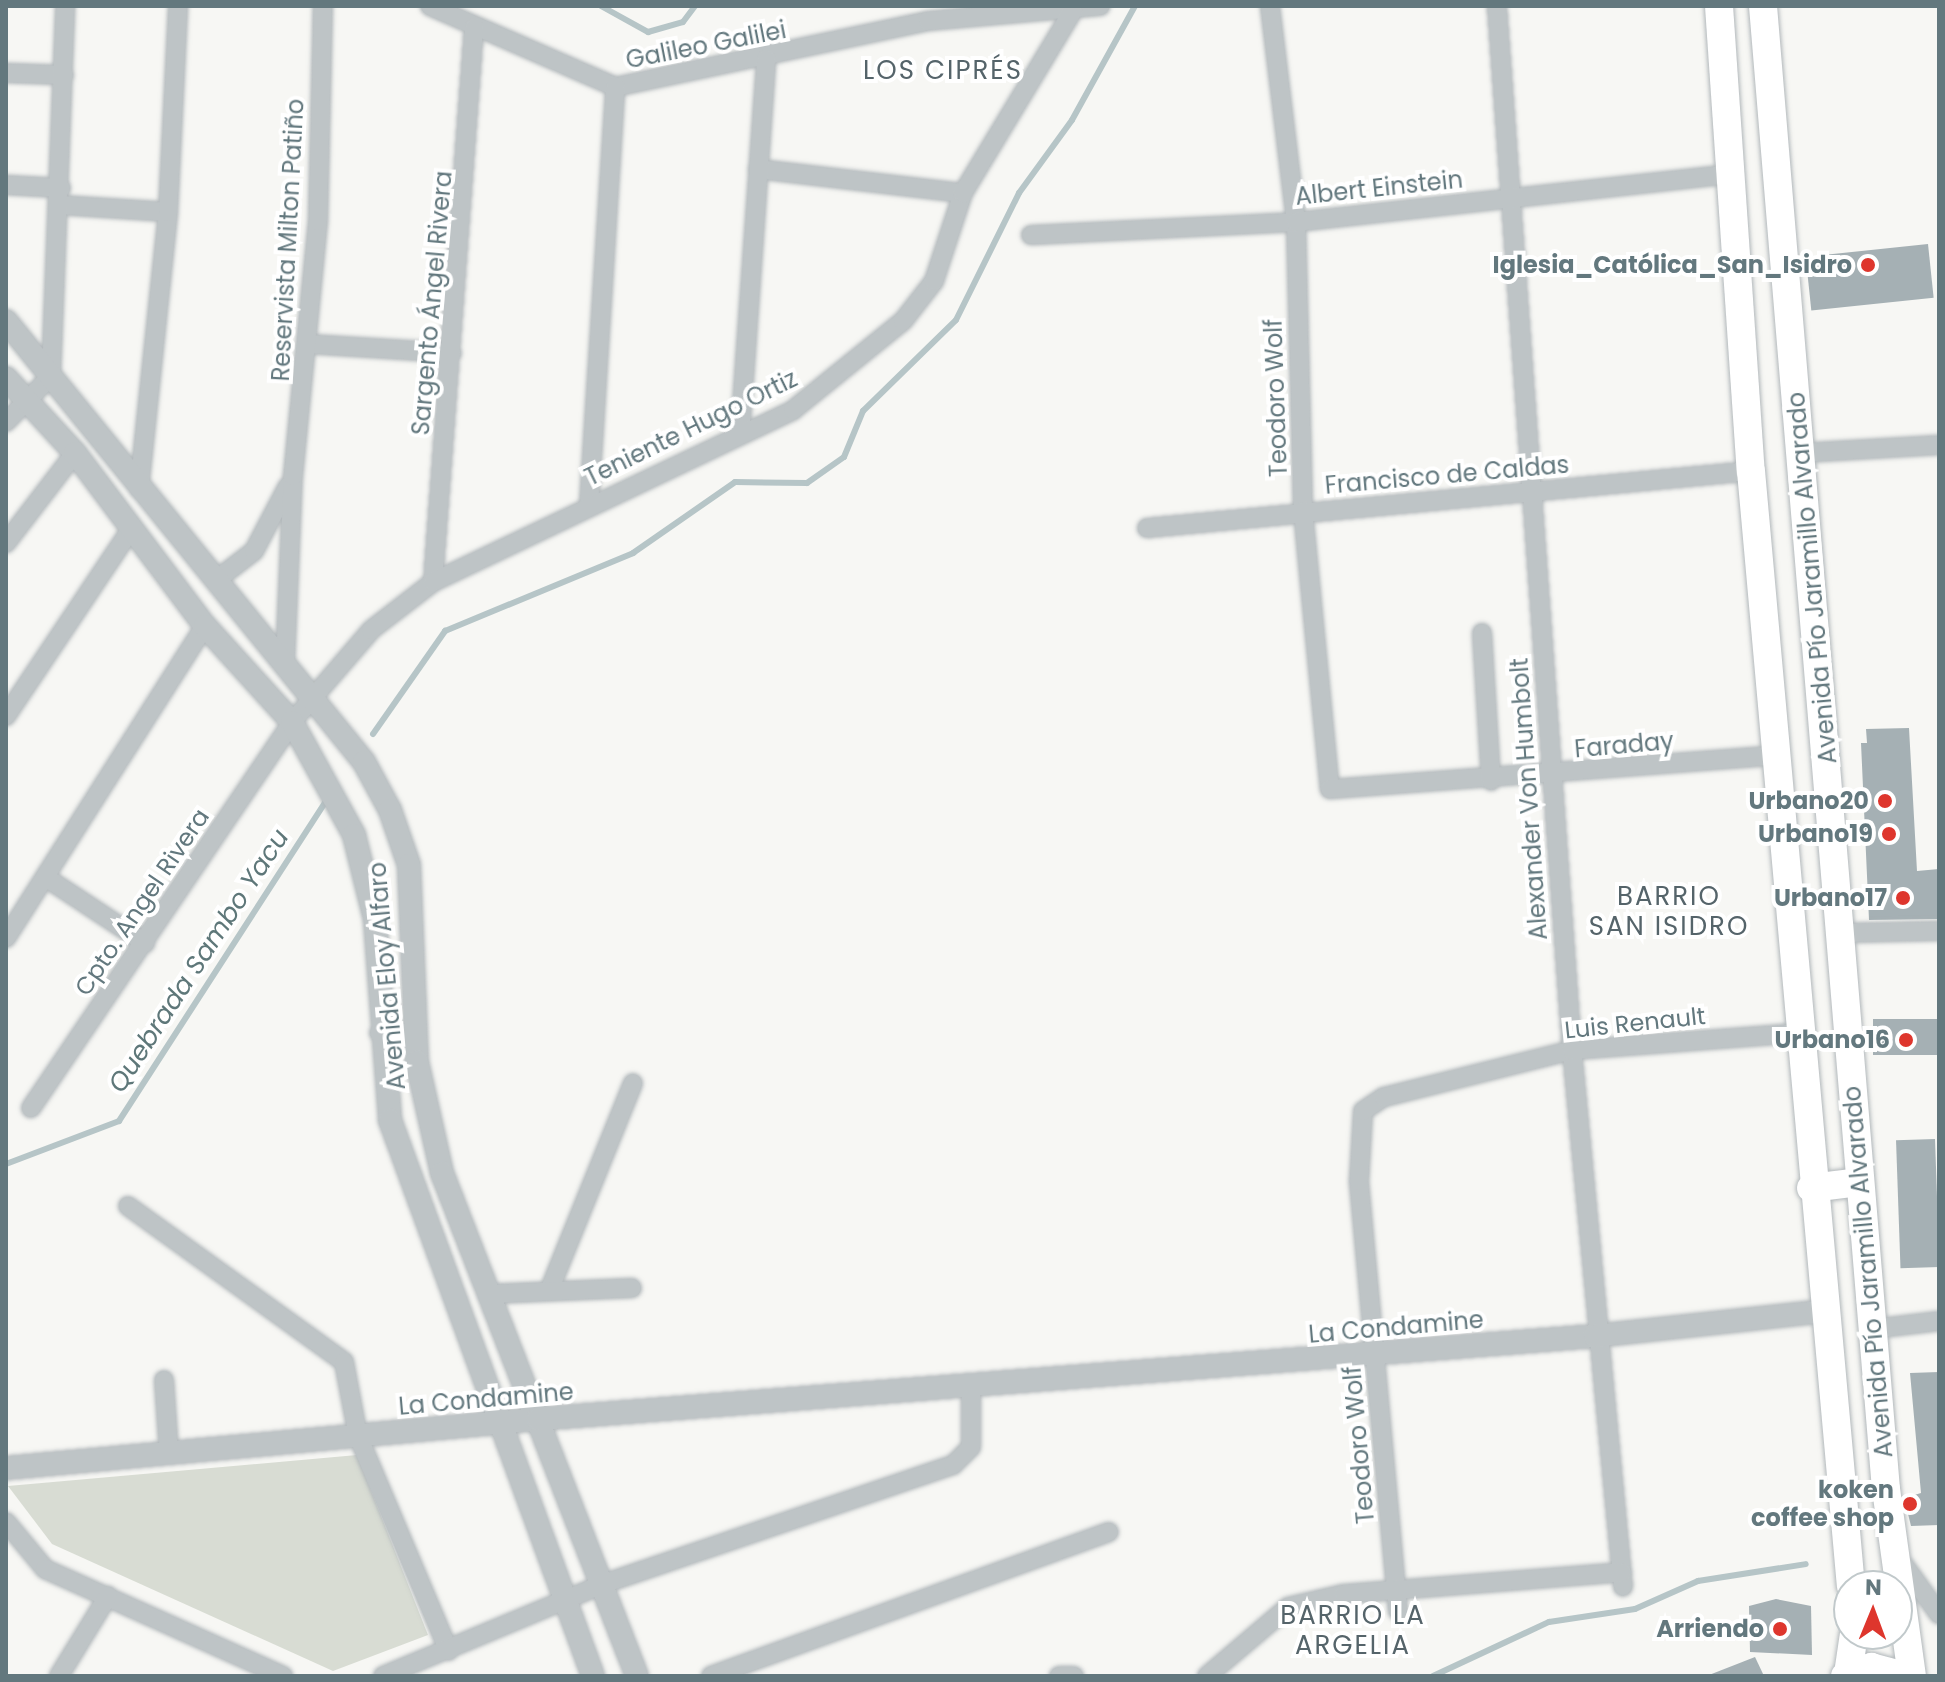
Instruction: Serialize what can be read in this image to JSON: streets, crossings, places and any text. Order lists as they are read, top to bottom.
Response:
{
  "streets": {
    "main road": ["Avenida Pío Jaramillo Alvarado"],
    "street": [
      "Galileo Galilei",
      "Albert Einstein",
      "Reservista Milton Patiño",
      "Sargento Ángel Rivera",
      "Teodoro Wolf",
      "Teniente Hugo Ortiz",
      "Francisco de Caldas",
      "Faraday",
      "Alexander Von Humbolt",
      "Cpto. Angel Rivera",
      "Avenida Eloy Alfaro",
      "Luis Renault",
      "La Condamine"
    ]
  },
  "crossings": [
    ["Galileo Galilei", "Sargento Ángel Rivera"],
    ["Galileo Galilei", "Teniente Hugo Ortiz"],
    ["Albert Einstein", "Teodoro Wolf"],
    ["Albert Einstein", "Avenida Pío Jaramillo Alvarado"],
    ["Albert Einstein", "Alexander Von Humbolt"],
    ["Reservista Milton Patiño", "Avenida Eloy Alfaro"],
    ["Sargento Ángel Rivera", "Teniente Hugo Ortiz"],
    ["Teodoro Wolf", "Francisco de Caldas"],
    ["Teodoro Wolf", "Faraday"],
    ["Teodoro Wolf", "Alexander Von Humbolt"],
    ["Teodoro Wolf", "Luis Renault"],
    ["Teodoro Wolf", "La Condamine"],
    ["Teniente Hugo Ortiz", "Cpto. Angel Rivera"],
    ["Teniente Hugo Ortiz", "Avenida Eloy Alfaro"],
    ["Francisco de Caldas", "Avenida Pío Jaramillo Alvarado"],
    ["Francisco de Caldas", "Alexander Von Humbolt"],
    ["Avenida Pío Jaramillo Alvarado", "Faraday"],
    ["Avenida Pío Jaramillo Alvarado", "Luis Renault"],
    ["Avenida Pío Jaramillo Alvarado", "La Condamine"],
    ["Faraday", "Alexander Von Humbolt"],
    ["Alexander Von Humbolt", "Luis Renault"],
    ["Alexander Von Humbolt", "La Condamine"],
    ["Cpto. Angel Rivera", "Avenida Eloy Alfaro"],
    ["Avenida Eloy Alfaro", "La Condamine"]
  ],
  "districts": ["LOS CIPRÉS", "BARRIO SAN ISIDRO", "BARRIO LA ARGELIA"],
  "water": ["Quebrada Sambo Yacu"],
  "places": [
    "Iglesia_Católica_San_Isidro",
    "Urbano20",
    "Urbano19",
    "Urbano17",
    "Urbano16",
    "koken coffee shop",
    "Arriendo"
  ],
  "north": "top"
}
